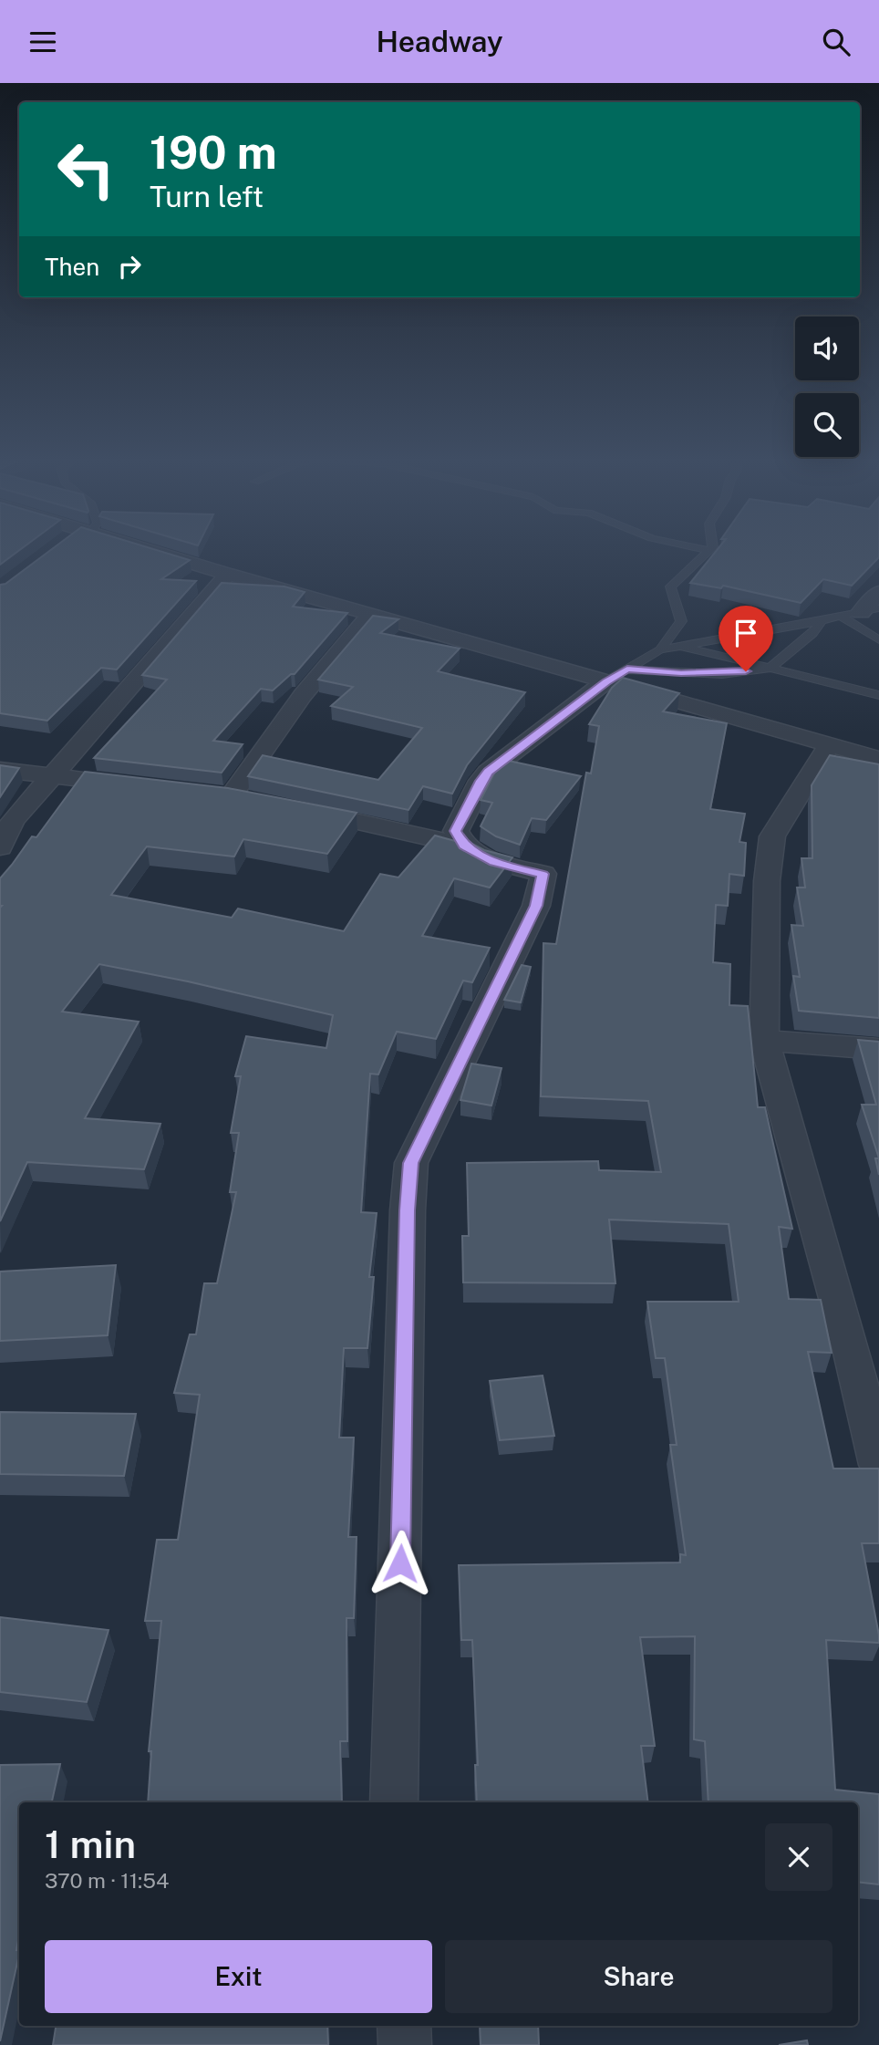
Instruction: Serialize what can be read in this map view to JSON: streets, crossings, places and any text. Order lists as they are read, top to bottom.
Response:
{
  "page": {
    "header": "Headway",
    "turn": ["190 m", "Turn left"],
    "then": "Then",
    "heading": ["1 min", "370 m · 11:54"],
    "buttons": ["Exit", "Share"]
  }
}
